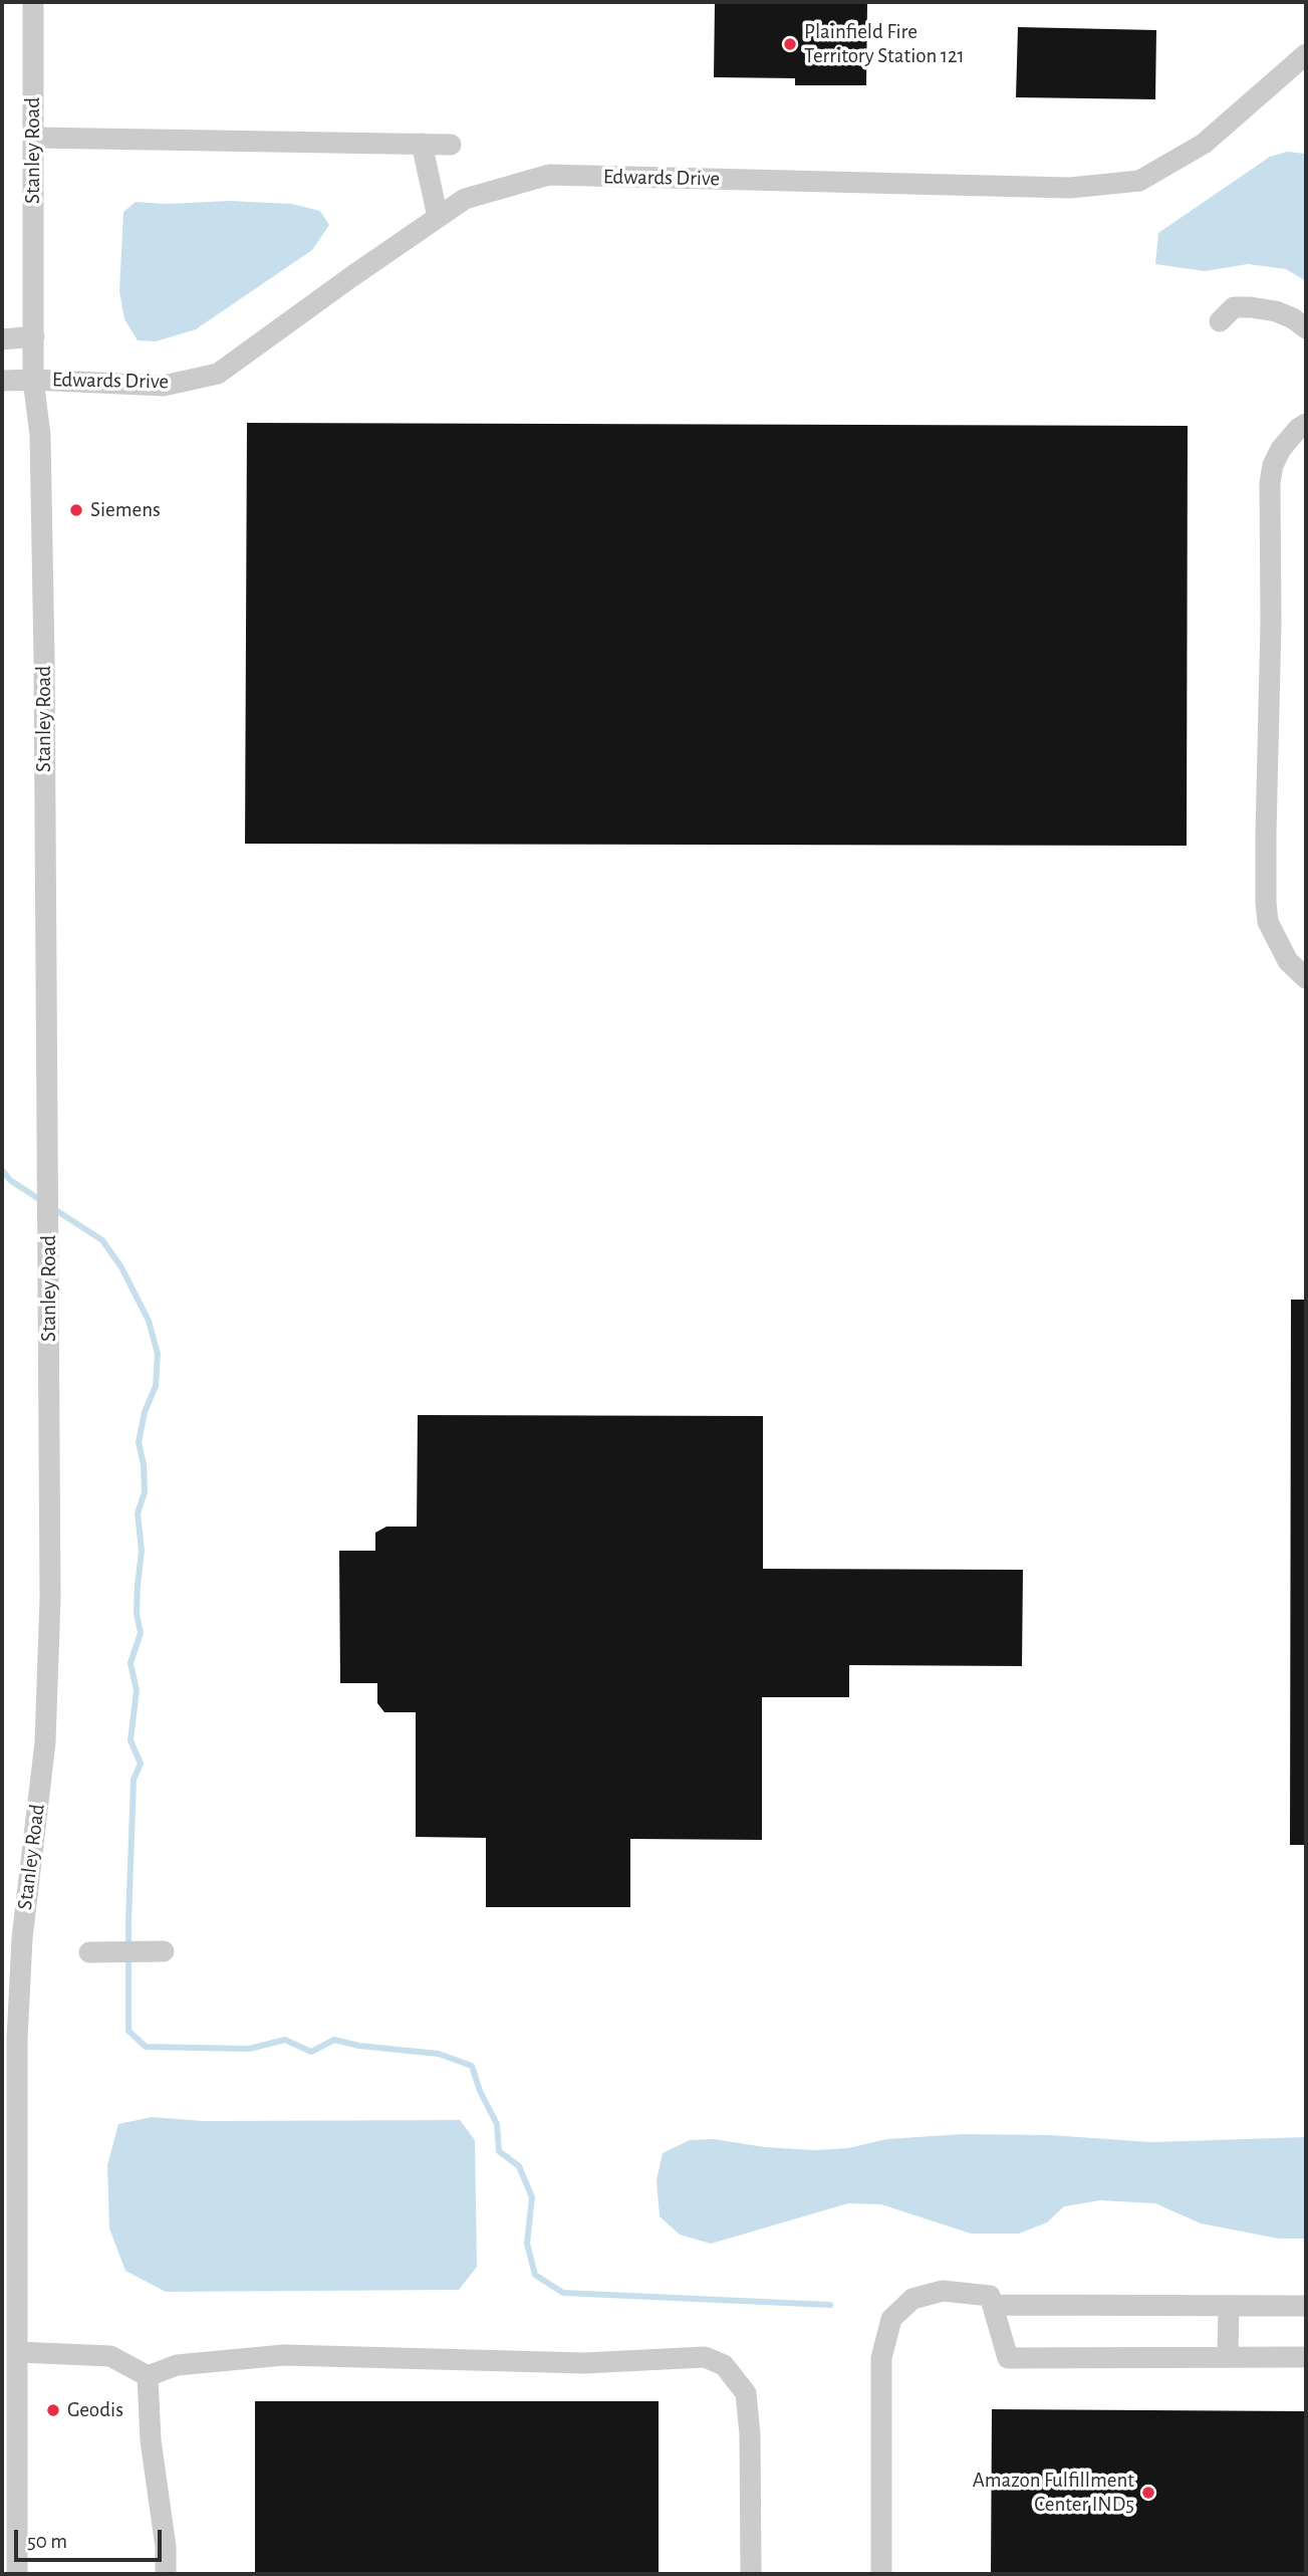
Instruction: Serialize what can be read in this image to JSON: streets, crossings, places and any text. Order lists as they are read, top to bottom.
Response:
{
  "streets": {
    "street": ["Stanley Road", "Edwards Drive"]
  },
  "crossings": [
    ["Stanley Road", "Edwards Drive"]
  ],
  "places": [
    "Plainfield Fire Territory Station 121",
    "Siemens",
    "Geodis",
    "Amazon Fulfillment Center IND5"
  ],
  "scale_bar": "50 m"
}
